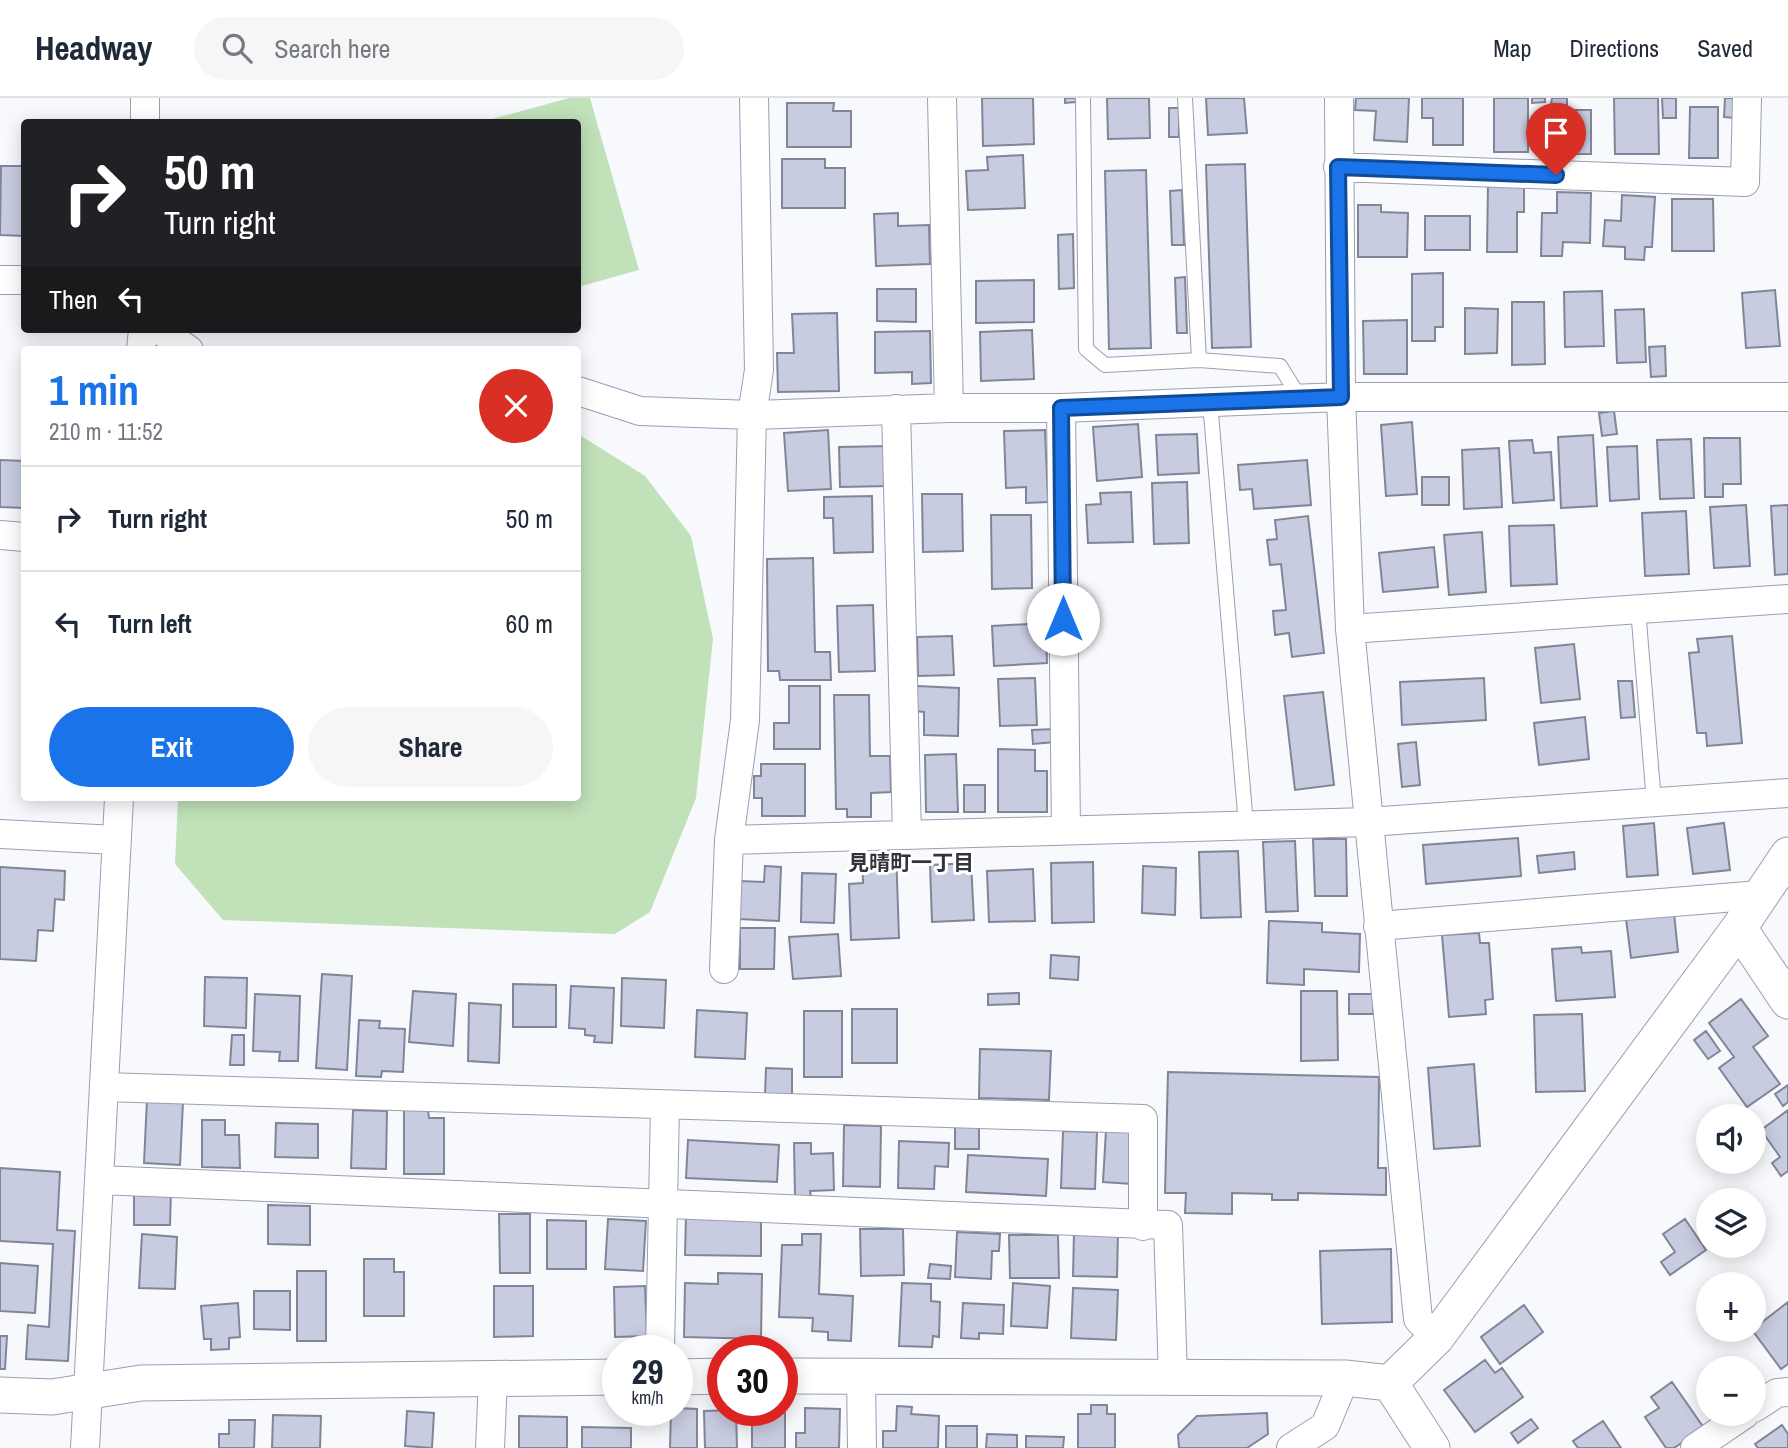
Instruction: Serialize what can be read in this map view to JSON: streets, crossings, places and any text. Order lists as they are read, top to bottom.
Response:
{
  "districts": ["見晴町一丁目"],
  "page": {
    "header": "Headway",
    "search": "Search here",
    "nav": ["Map", "Directions", "Saved"],
    "turn": ["50 m", "Turn right"],
    "then": "Then",
    "heading": ["1 min", "210 m · 11:52"],
    "list": [
      {
        "name": "Turn right",
        "value": "50 m"
      },
      {
        "name": "Turn left",
        "value": "60 m"
      }
    ],
    "buttons": ["Exit", "Share"],
    "map_buttons": ["+", "−"],
    "speed": "29 km/h",
    "limit": "30"
  }
}
